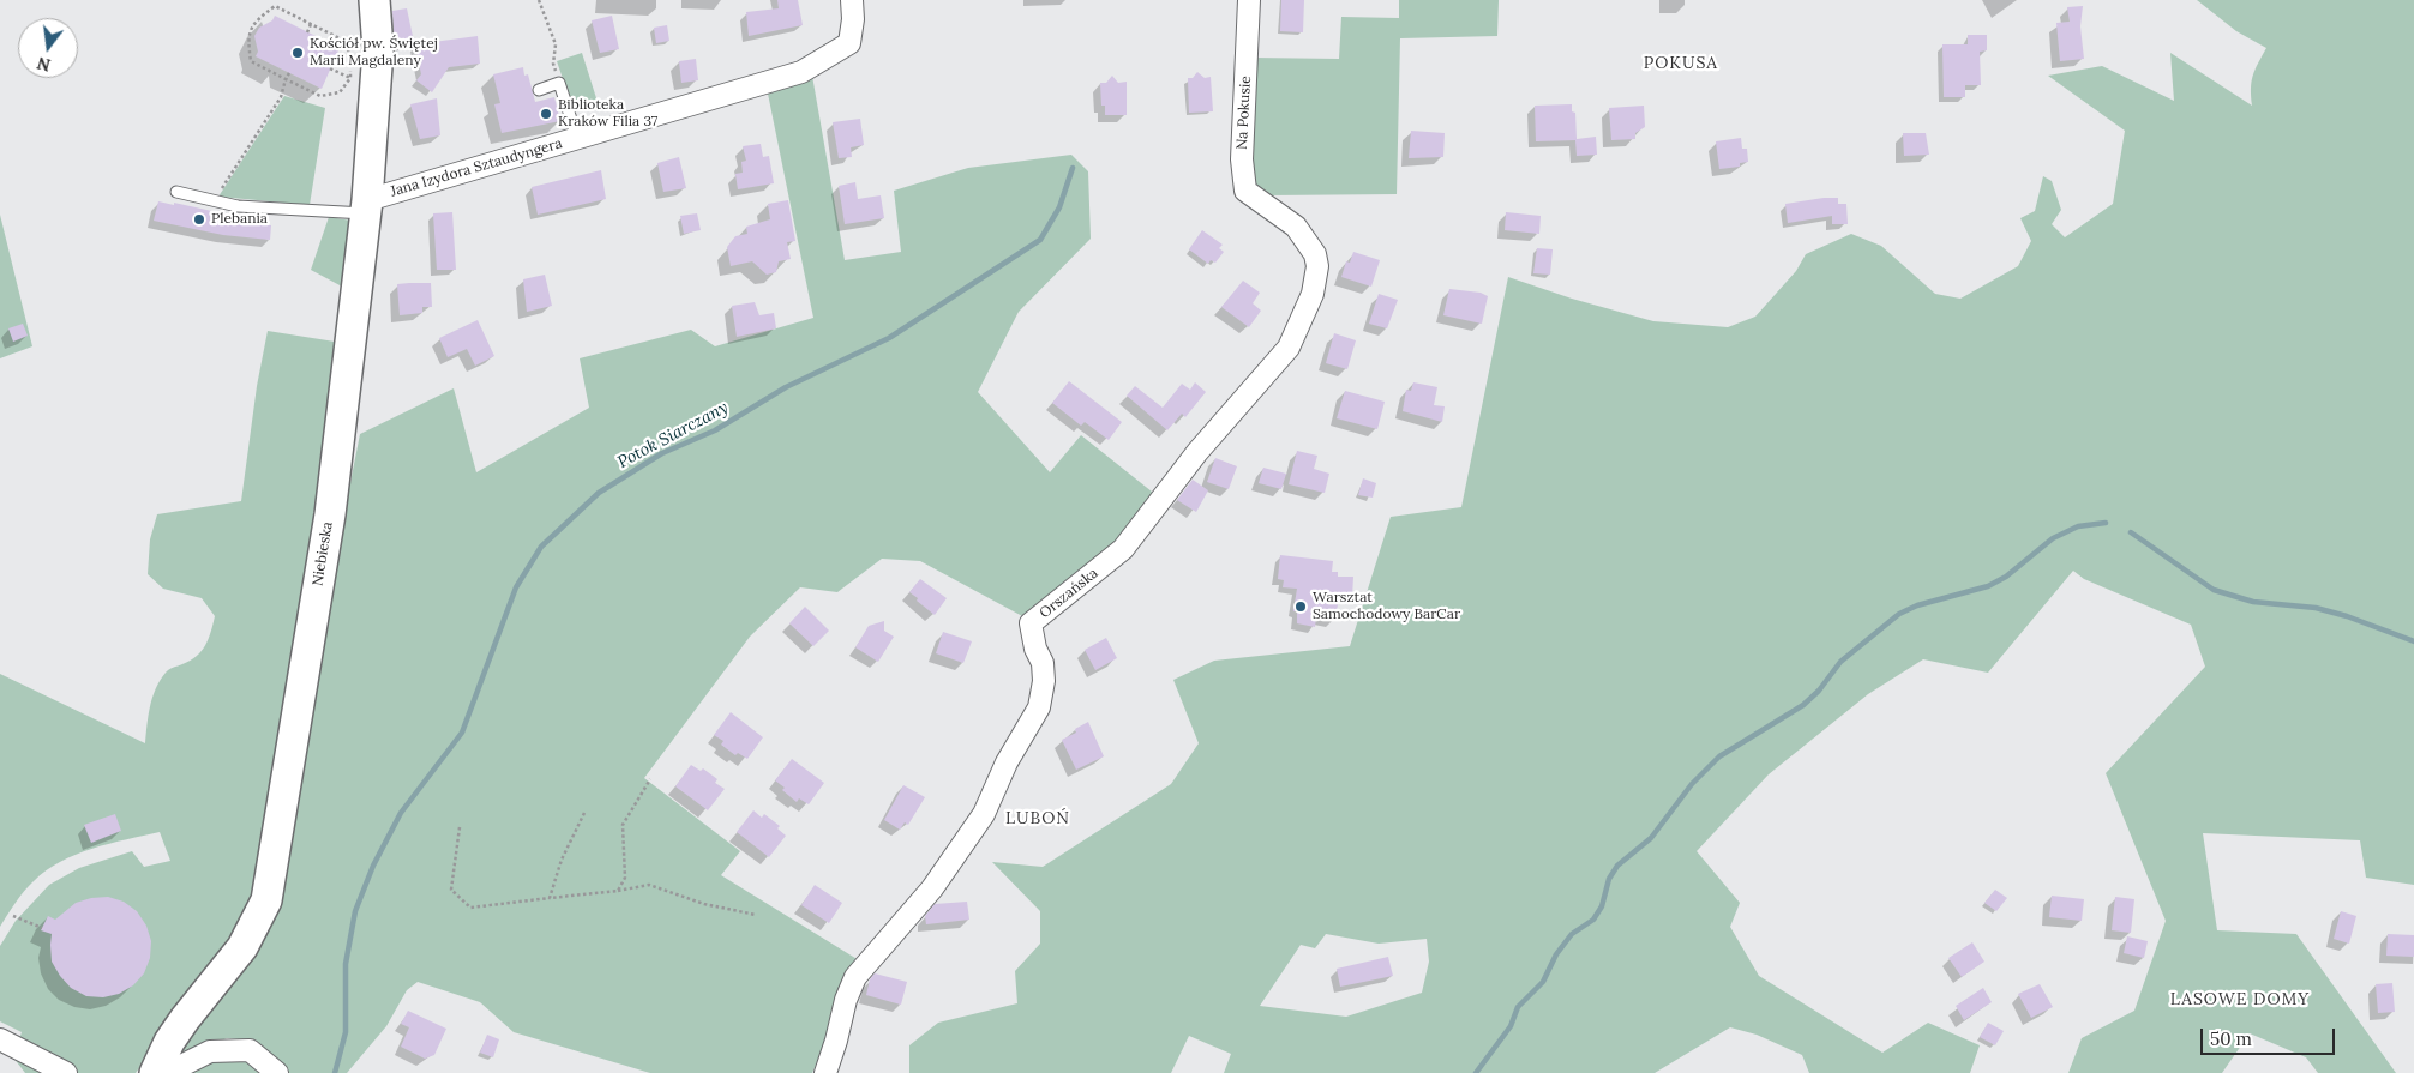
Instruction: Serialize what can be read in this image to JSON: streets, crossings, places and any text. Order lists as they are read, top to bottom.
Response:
{
  "streets": {
    "street": [
      "Na Pokusie",
      "Jana Izydora Sztaudyngera",
      "Niebieska",
      "Orszańska"
    ]
  },
  "crossings": [
    ["Na Pokusie", "Orszańska"],
    ["Jana Izydora Sztaudyngera", "Niebieska"]
  ],
  "districts": ["POKUSA", "LUBOŃ", "LASOWE DOMY"],
  "water": ["Potok Siarczany"],
  "places": [
    "Kościół pw. Świętej Marii Magdaleny",
    "Biblioteka Kraków Filia 37",
    "Plebania",
    "Warsztat Samochodowy BarCar"
  ],
  "scale_bar": "50 m",
  "north": "bottom"
}
